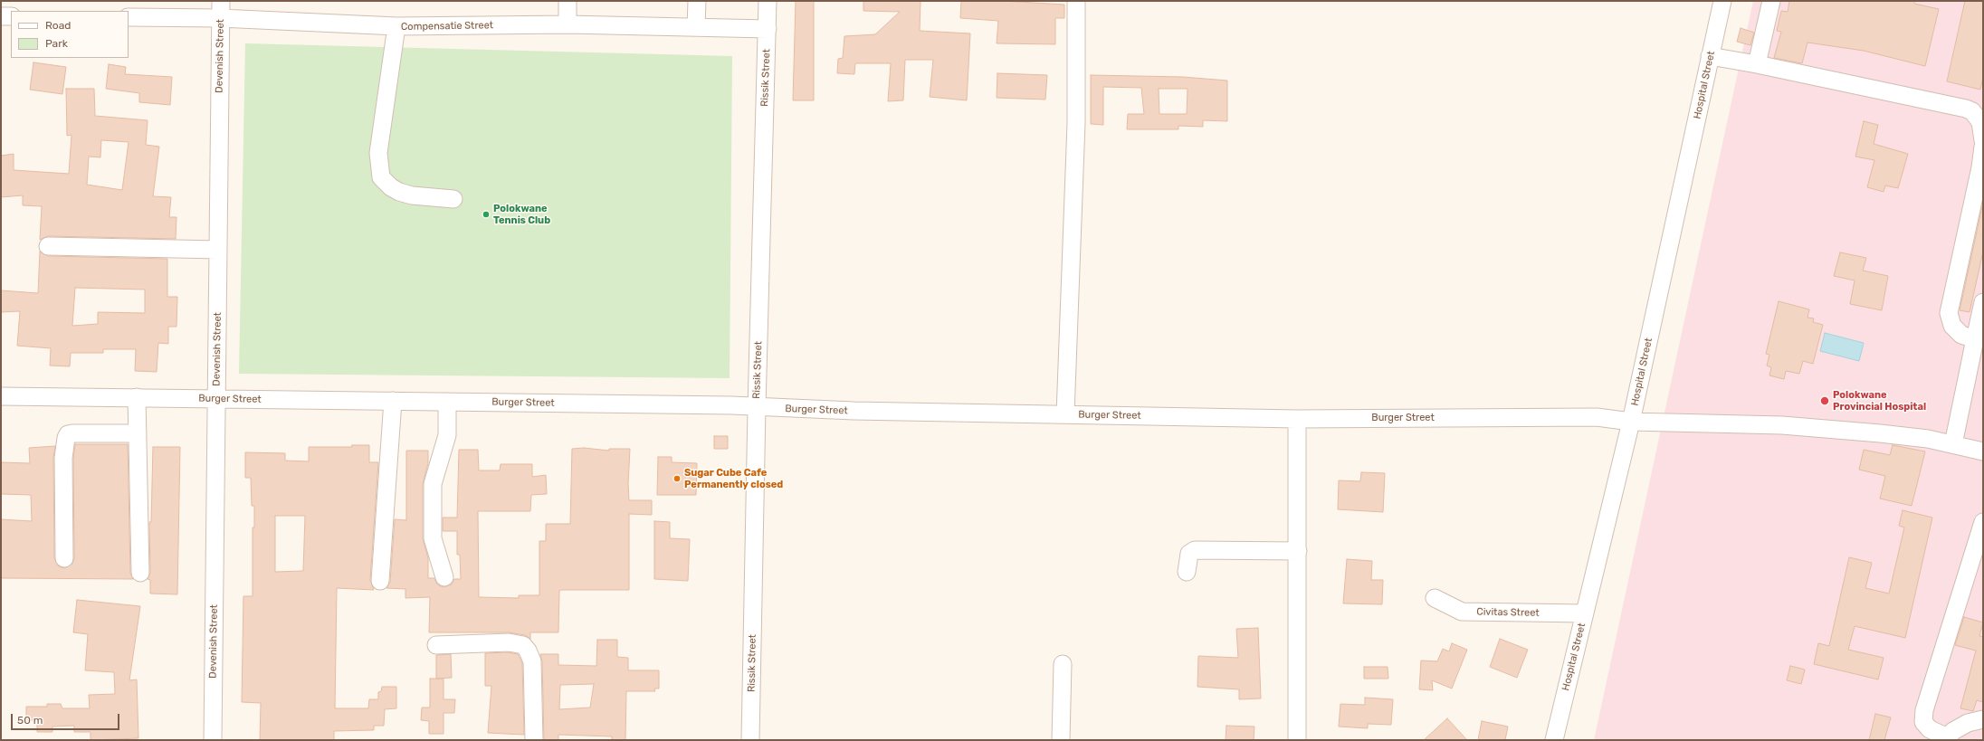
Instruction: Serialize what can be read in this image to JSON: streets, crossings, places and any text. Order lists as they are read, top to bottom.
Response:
{
  "streets": {
    "street": [
      "Compensatie Street",
      "Devenish Street",
      "Rissik Street",
      "Hospital Street",
      "Burger Street",
      "Civitas Street"
    ]
  },
  "crossings": [
    ["Compensatie Street", "Devenish Street"],
    ["Compensatie Street", "Rissik Street"],
    ["Devenish Street", "Burger Street"],
    ["Rissik Street", "Burger Street"],
    ["Hospital Street", "Burger Street"],
    ["Hospital Street", "Civitas Street"]
  ],
  "places": ["Polokwane Tennis Club", "Polokwane Provincial Hospital", "Sugar Cube Cafe Permanently closed"],
  "legend": ["Road", "Park"],
  "scale_bar": "50 m"
}
